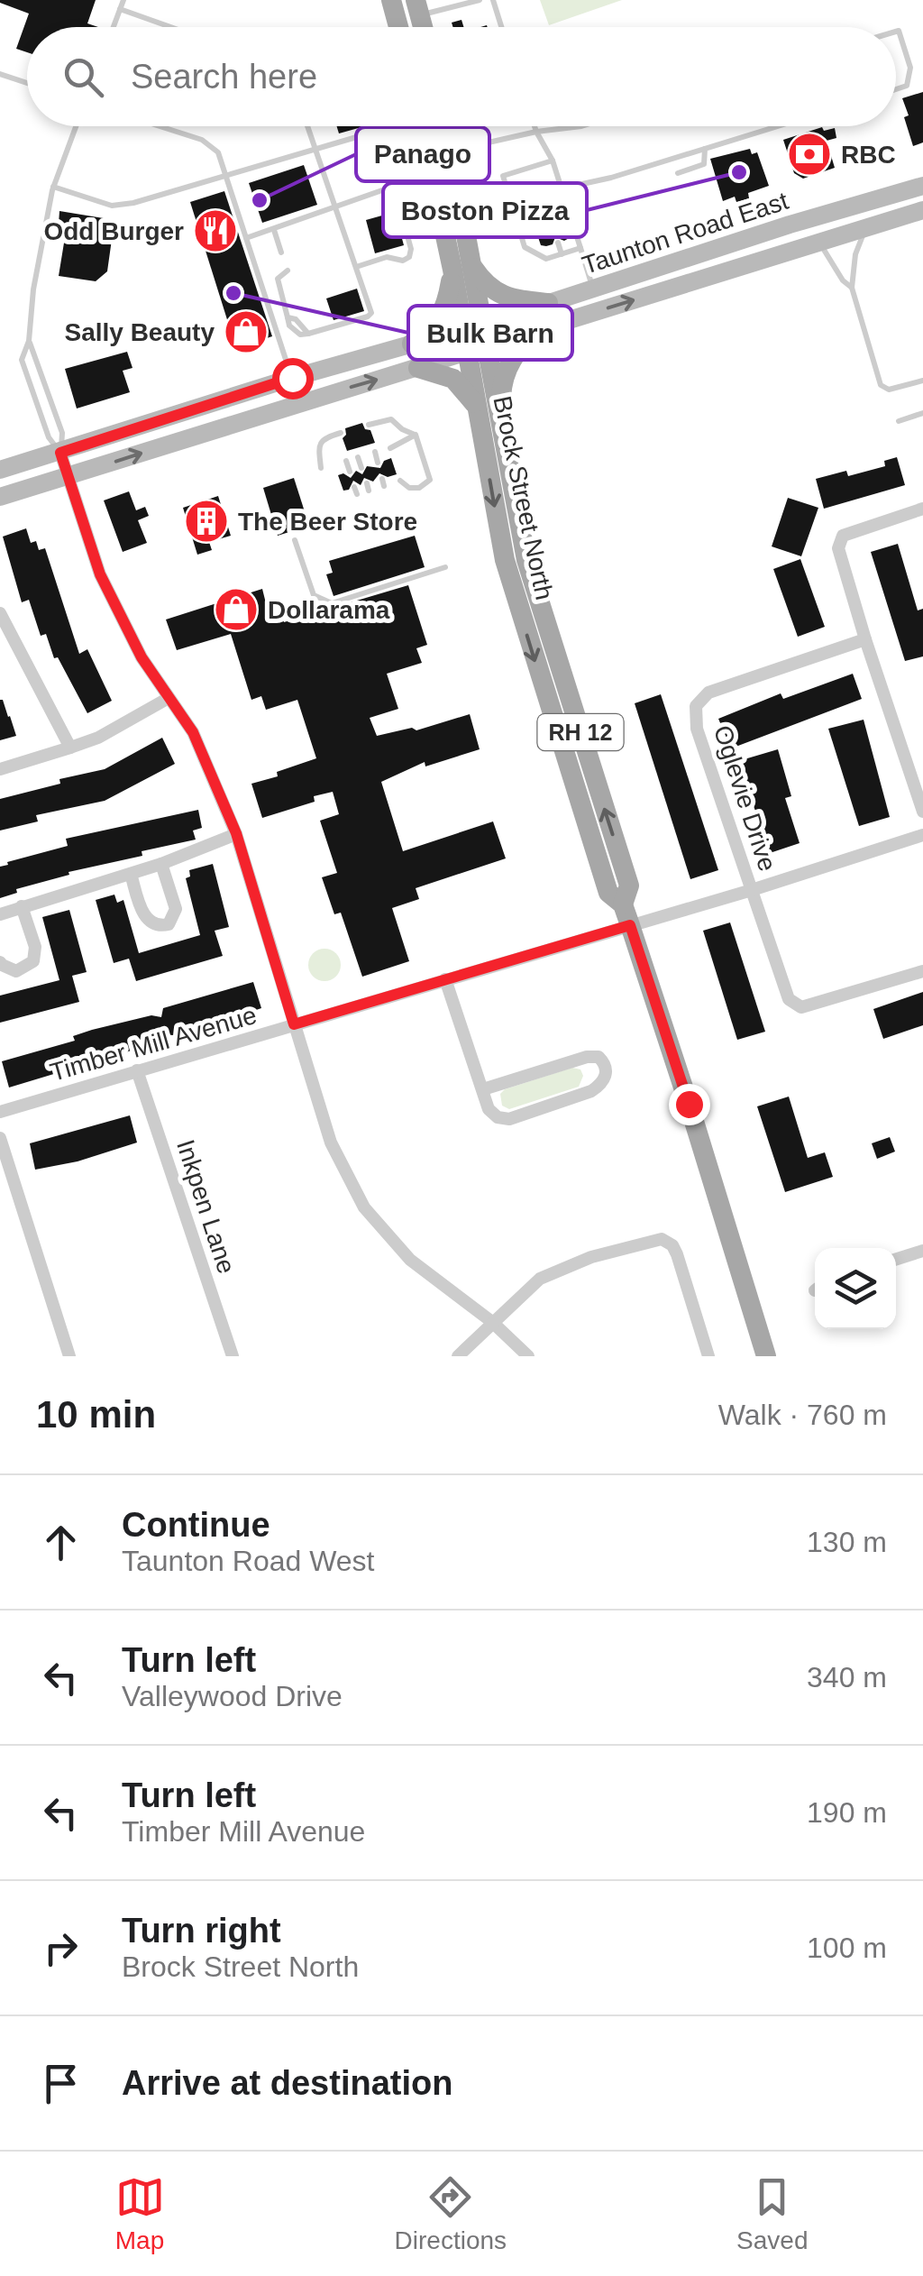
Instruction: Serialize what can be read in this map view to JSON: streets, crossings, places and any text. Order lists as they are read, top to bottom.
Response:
{
  "streets": {
    "main road": ["Taunton Road East", "Brock Street North", "RH 12"],
    "street": ["Oglevie Drive", "Timber Mill Avenue", "Inkpen Lane"]
  },
  "crossings": [
    ["Taunton Road East", "Brock Street North"],
    ["Taunton Road East", "RH 12"],
    ["Brock Street North", "RH 12"],
    ["Brock Street North", "Timber Mill Avenue"],
    ["Oglevie Drive", "Timber Mill Avenue"],
    ["Timber Mill Avenue", "Inkpen Lane"]
  ],
  "places": {
    "bank": ["RBC"],
    "other": ["Boston Pizza", "Panago", "Bulk Barn"],
    "restaurant": ["Odd Burger"],
    "shop": ["Sally Beauty", "Dollarama"],
    "building": ["The Beer Store"]
  },
  "page": {
    "search": "Search here",
    "heading": ["10 min", "Walk · 760 m"],
    "list": [
      ["Continue", "Taunton Road West", "130 m"],
      ["Turn left", "Valleywood Drive", "340 m"],
      ["Turn left", "Timber Mill Avenue", "190 m"],
      ["Turn right", "Brock Street North", "100 m"],
      "Arrive at destination"
    ],
    "nav": ["Map", "Directions", "Saved"]
  }
}
